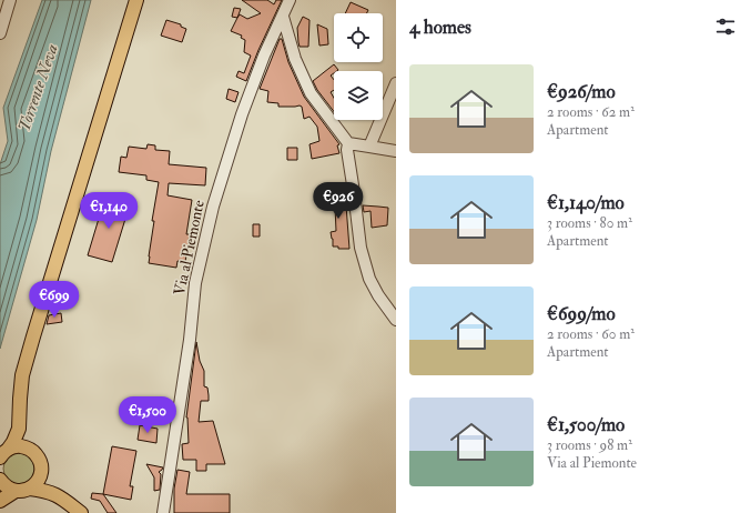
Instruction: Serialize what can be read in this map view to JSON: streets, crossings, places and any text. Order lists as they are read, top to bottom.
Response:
{
  "streets": {
    "street": ["Via al Piemonte"]
  },
  "water": ["Torrente Neva"],
  "page": {
    "heading": "4 homes",
    "list": [
      {
        "name": "€926/mo",
        "note": "2 rooms · 62 m² · Apartment"
      },
      {
        "name": "€1,140/mo",
        "note": "3 rooms · 80 m² · Apartment"
      },
      {
        "name": "€699/mo",
        "note": "2 rooms · 60 m² · Apartment"
      },
      {
        "name": "€1,500/mo",
        "note": "3 rooms · 98 m² · Via al Piemonte"
      }
    ],
    "price": [
      "€926",
      "€1,140",
      "€699",
      "€1,500"
    ]
  }
}
